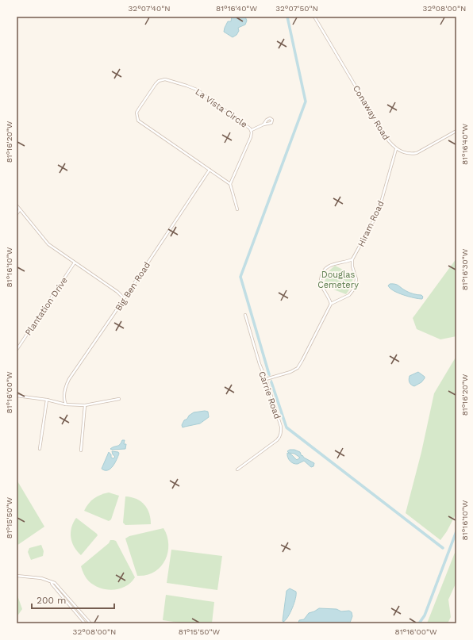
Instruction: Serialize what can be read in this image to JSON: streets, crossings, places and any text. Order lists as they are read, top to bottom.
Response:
{
  "streets": {
    "street": [
      "La Vista Circle",
      "Conaway Road",
      "Hiram Road",
      "Big Ben Road",
      "Plantation Drive",
      "Carrie Road"
    ]
  },
  "crossings": [
    ["La Vista Circle", "Big Ben Road"],
    ["Conaway Road", "Hiram Road"]
  ],
  "parks": ["Douglas Cemetery"],
  "scale_bar": "200 m",
  "coordinates": [
    "32°07'40\"N",
    "81°16'40\"W",
    "32°07'50\"N",
    "32°08'00\"N",
    "81°16'20\"W",
    "81°16'10\"W",
    "81°16'30\"W",
    "81°16'00\"W",
    "81°15'50\"W"
  ]
}
